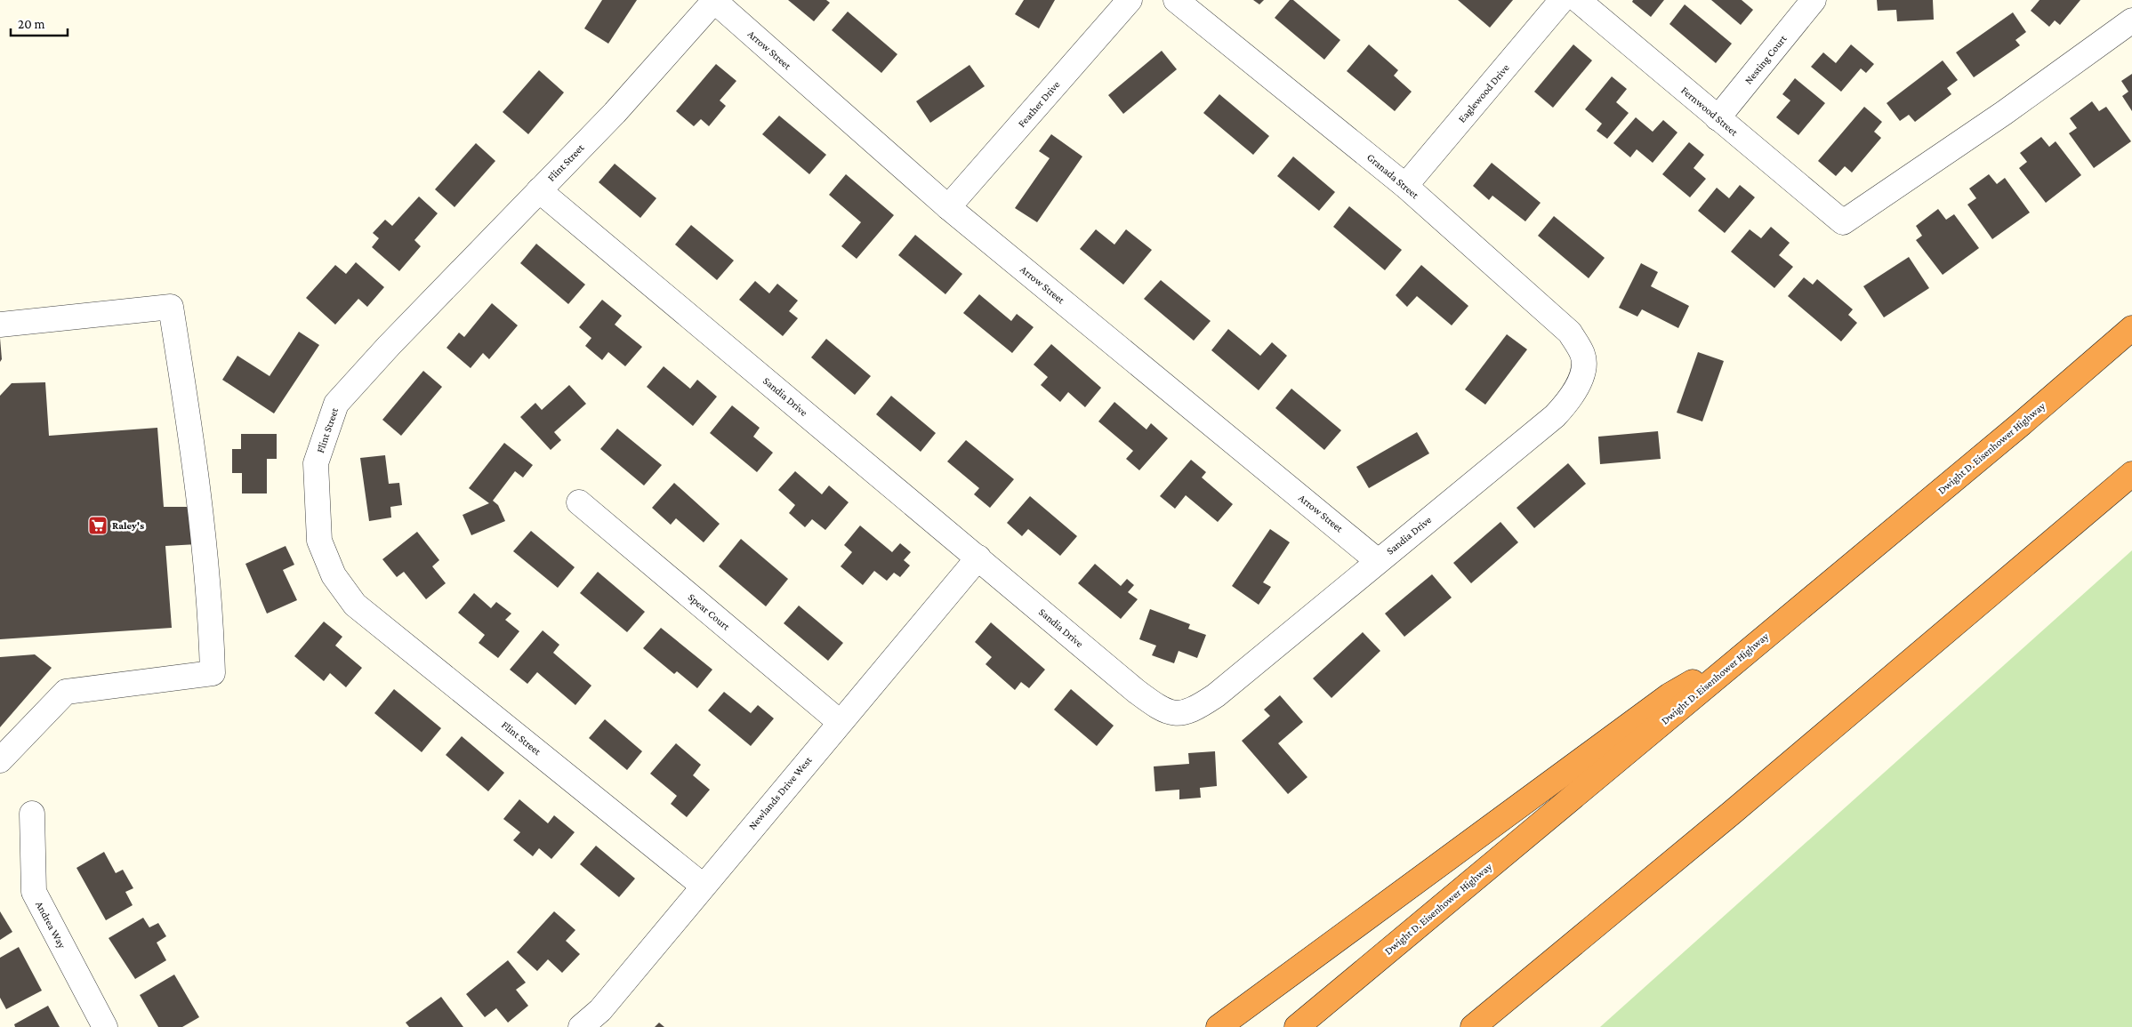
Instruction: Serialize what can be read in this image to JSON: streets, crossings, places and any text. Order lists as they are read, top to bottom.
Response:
{
  "streets": {
    "highway": ["Dwight D. Eisenhower Highway"],
    "street": [
      "Arrow Street",
      "Nesting Court",
      "Eaglewood Drive",
      "Feather Drive",
      "Fernwood Street",
      "Flint Street",
      "Granada Street",
      "Sandia Drive",
      "Spear Court",
      "Newlands Drive West",
      "Andrea Way"
    ]
  },
  "crossings": [
    ["Arrow Street", "Feather Drive"],
    ["Arrow Street", "Flint Street"],
    ["Arrow Street", "Sandia Drive"],
    ["Nesting Court", "Fernwood Street"],
    ["Eaglewood Drive", "Granada Street"],
    ["Flint Street", "Sandia Drive"],
    ["Flint Street", "Newlands Drive West"],
    ["Granada Street", "Sandia Drive"],
    ["Sandia Drive", "Newlands Drive West"],
    ["Spear Court", "Newlands Drive West"]
  ],
  "places": {
    "supermarket": ["Raley's"]
  },
  "scale_bar": "20 m"
}
